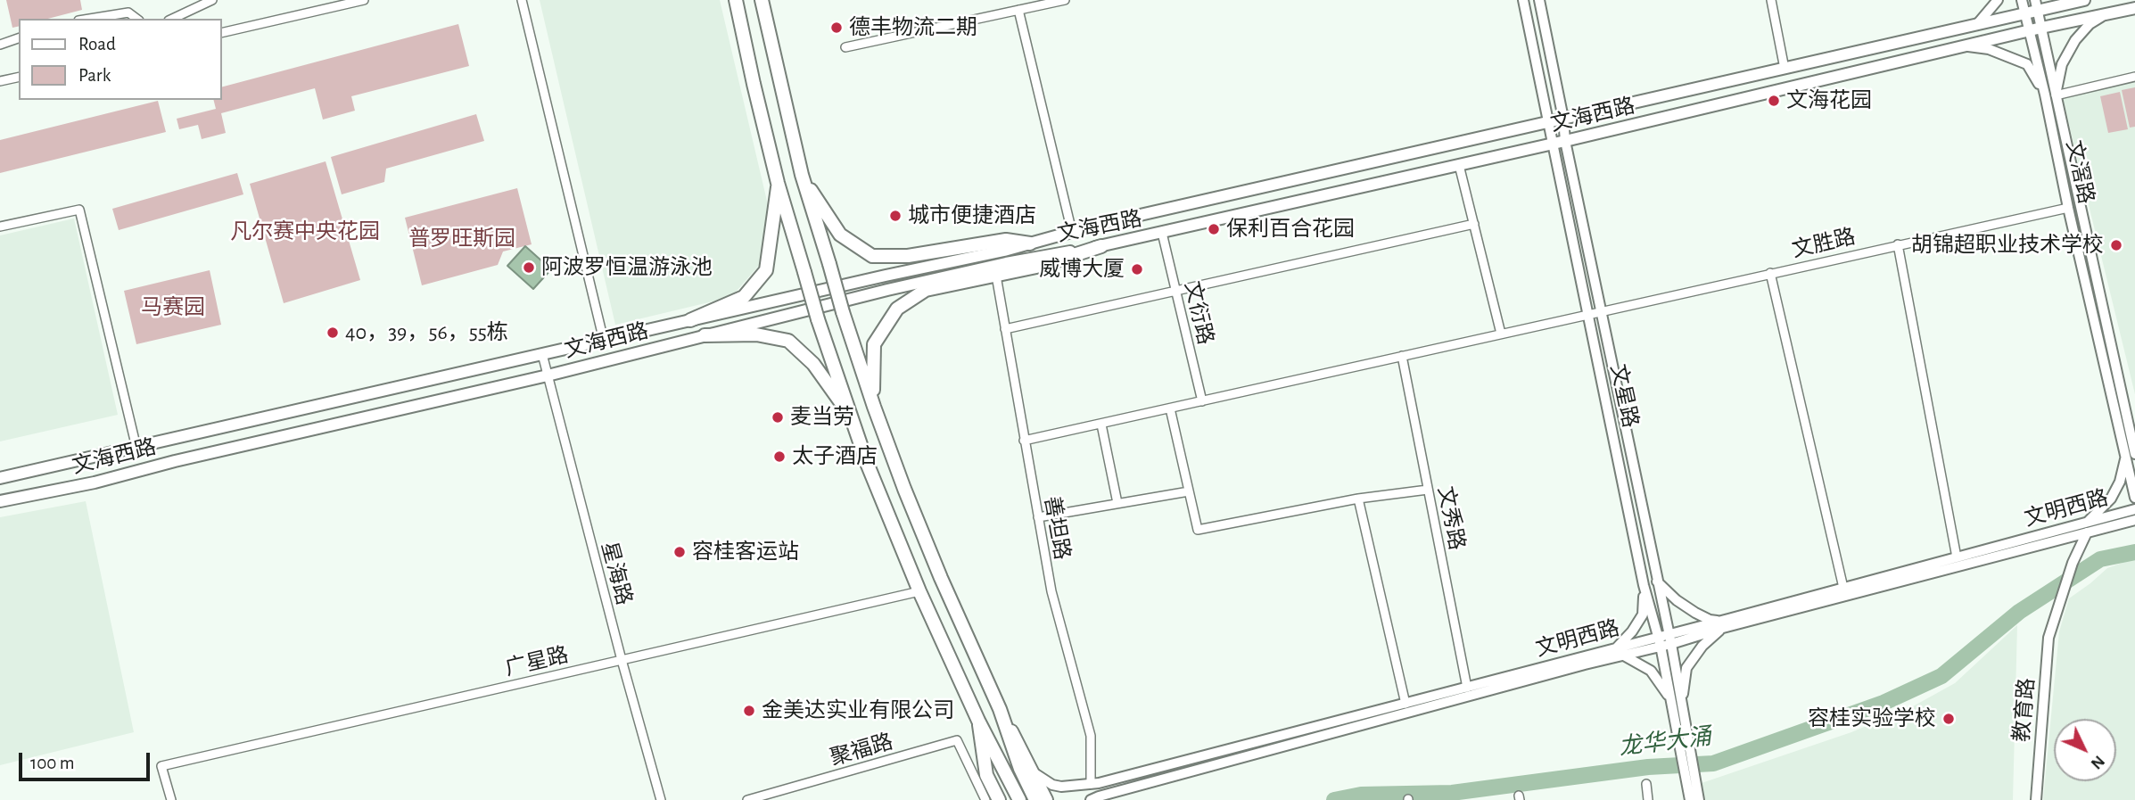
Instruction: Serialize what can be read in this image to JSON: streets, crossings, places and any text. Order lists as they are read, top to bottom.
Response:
{
  "streets": {
    "main road": ["文海西路"],
    "street": [
      "文滘路",
      "文胜路",
      "文衍路",
      "文星路",
      "文明西路",
      "文秀路",
      "善坦路",
      "星海路",
      "广星路",
      "教育路",
      "聚福路"
    ]
  },
  "crossings": [
    ["文海西路", "文滘路"],
    ["文海西路", "文衍路"],
    ["文海西路", "文星路"],
    ["文海西路", "星海路"],
    ["文滘路", "文胜路"],
    ["文胜路", "文衍路"],
    ["文胜路", "文星路"],
    ["文胜路", "文秀路"],
    ["文胜路", "善坦路"],
    ["文星路", "文明西路"],
    ["文明西路", "文秀路"],
    ["文明西路", "善坦路"],
    ["文明西路", "教育路"],
    ["星海路", "广星路"]
  ],
  "water": ["龙华大涌"],
  "parks": ["凡尔赛中央花园", "普罗旺斯园", "马赛园"],
  "places": [
    "德丰物流二期",
    "文海花园",
    "城市便捷酒店",
    "保利百合花园",
    "胡锦超职业技术学校",
    "阿波罗恒温游泳池",
    "威博大厦",
    "40，39，56，55栋",
    "麦当劳",
    "太子酒店",
    "容桂客运站",
    "金美达实业有限公司",
    "容桂实验学校"
  ],
  "legend": ["Road", "Park"],
  "scale_bar": "100 m",
  "north": "bottom right"
}
